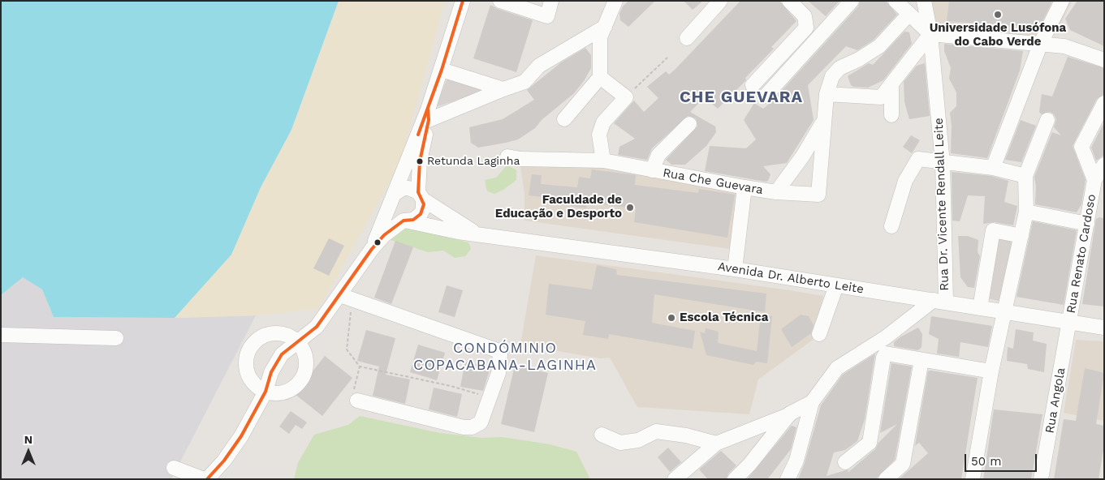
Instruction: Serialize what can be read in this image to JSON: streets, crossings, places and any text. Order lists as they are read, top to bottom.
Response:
{
  "streets": {
    "street": [
      "Rua Che Guevara",
      "Rua Dr. Vicente Rendall Leite",
      "Rua Renato Cardoso",
      "Avenida Dr. Alberto Leite",
      "Rua Angola"
    ]
  },
  "crossings": [
    ["Rua Dr. Vicente Rendall Leite", "Avenida Dr. Alberto Leite"],
    ["Rua Renato Cardoso", "Avenida Dr. Alberto Leite"],
    ["Rua Renato Cardoso", "Rua Angola"],
    ["Avenida Dr. Alberto Leite", "Rua Angola"]
  ],
  "districts": ["CHE GUEVARA", "CONDÓMINIO COPACABANA-LAGINHA"],
  "places": [
    "Universidade Lusófona do Cabo Verde",
    "Retunda Laginha",
    "Faculdade de Educação e Desporto",
    "Escola Técnica"
  ],
  "scale_bar": "50 m",
  "north": "top"
}
